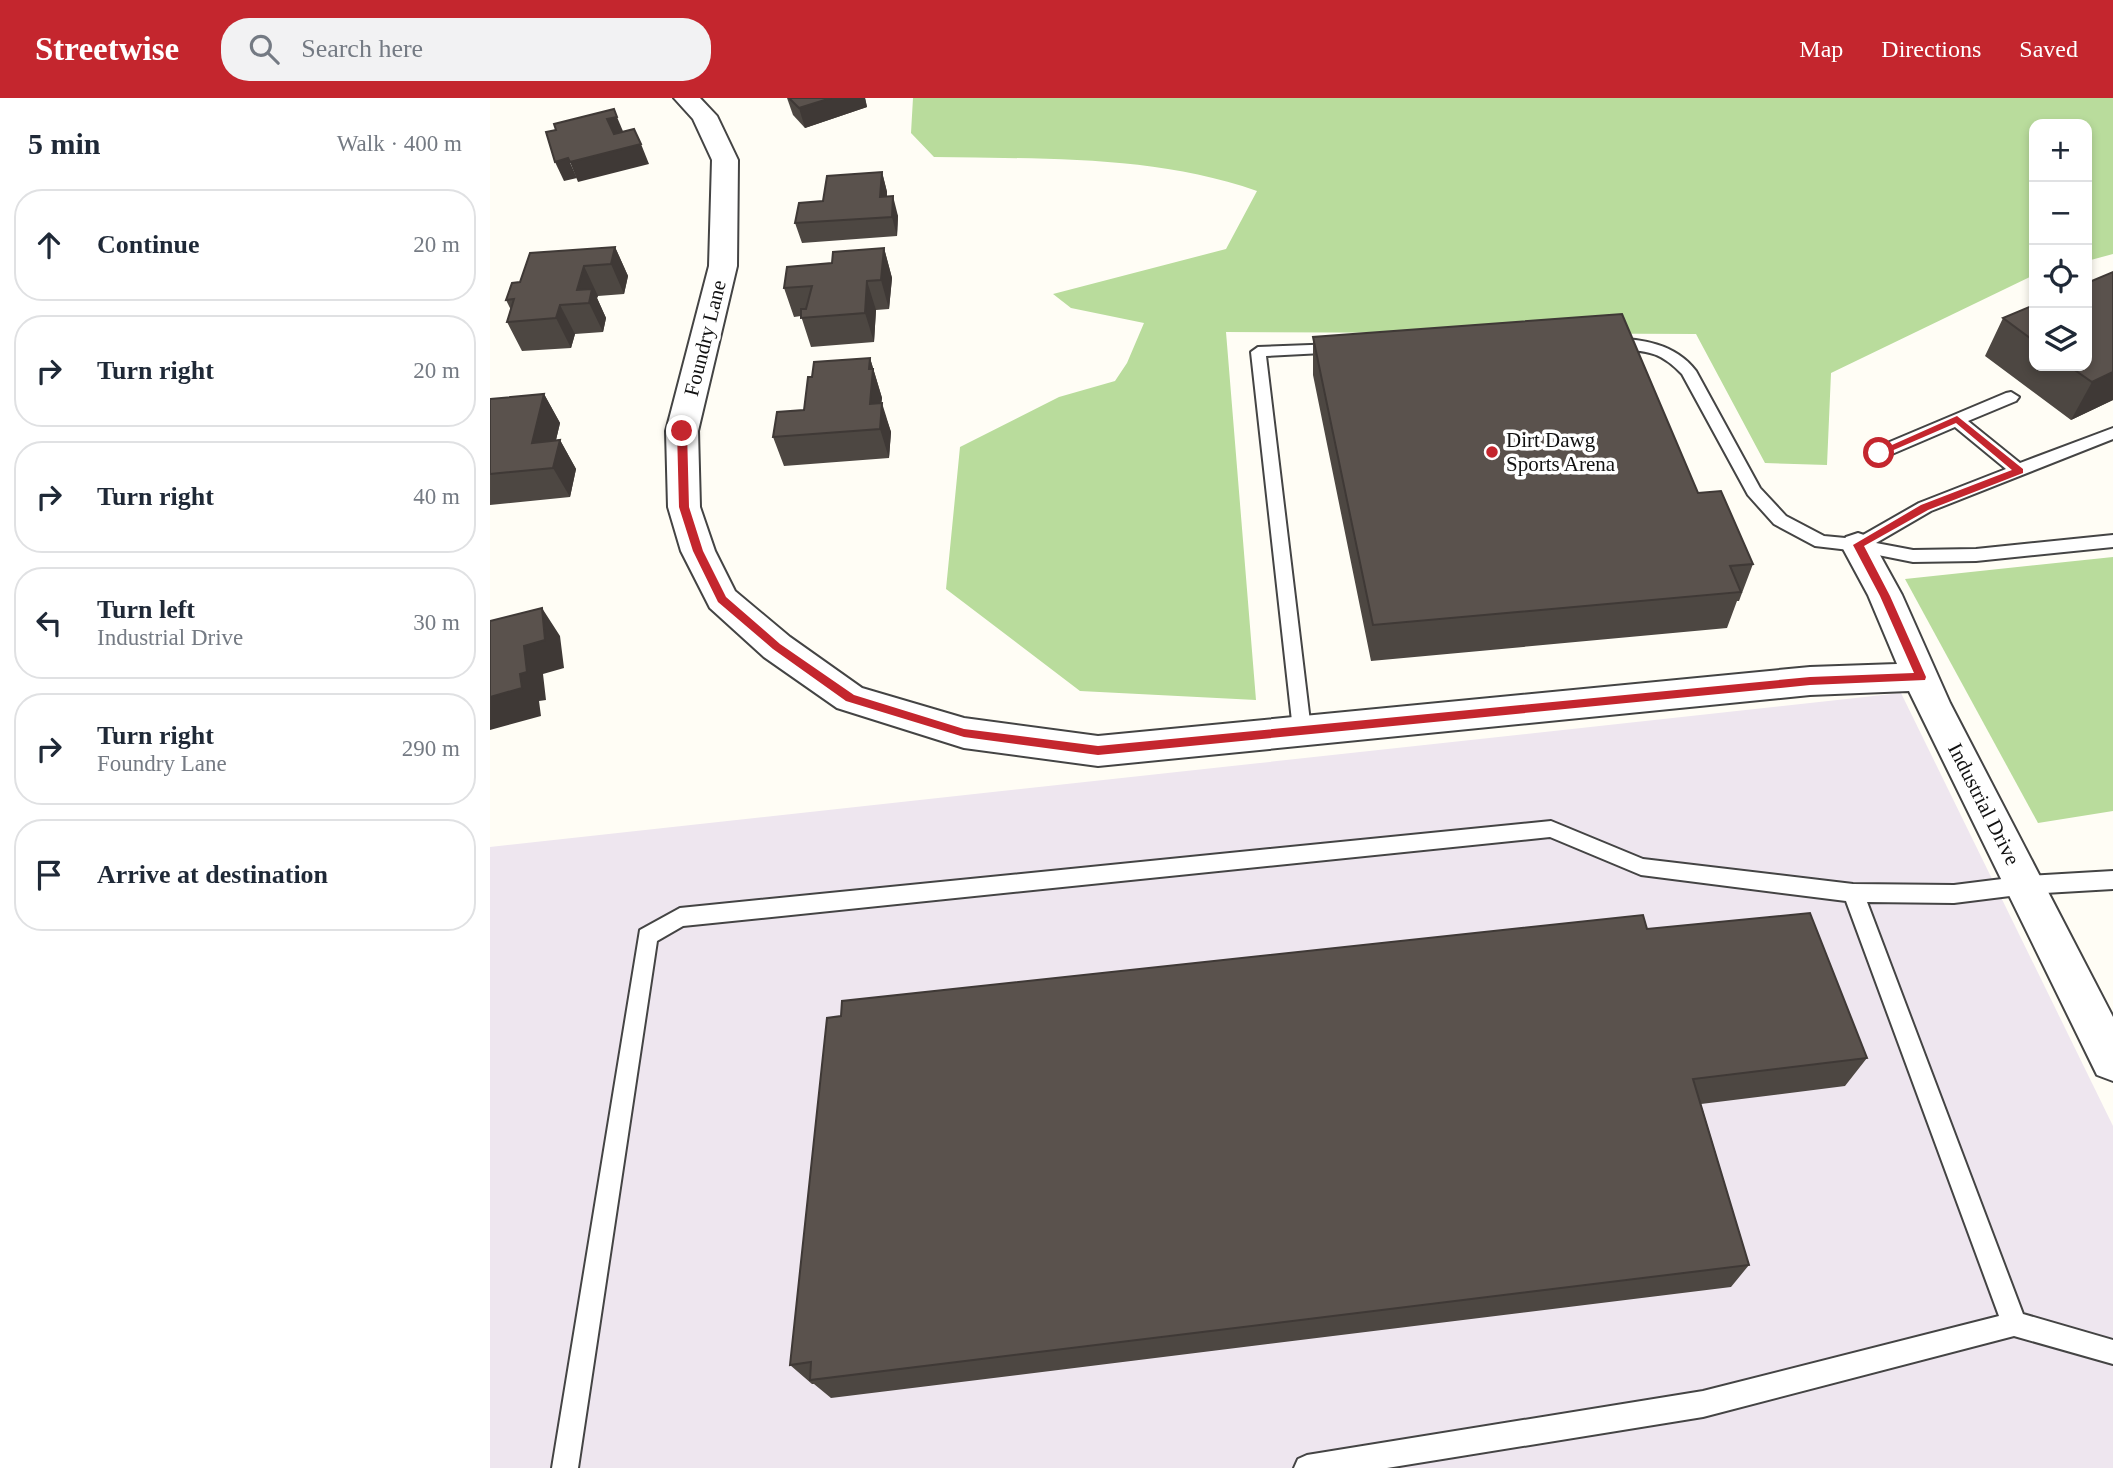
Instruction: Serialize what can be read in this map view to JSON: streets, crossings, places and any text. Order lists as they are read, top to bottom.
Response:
{
  "streets": {
    "street": ["Foundry Lane", "Industrial Drive"]
  },
  "crossings": [
    ["Foundry Lane", "Industrial Drive"]
  ],
  "places": ["Dirt Dawg Sports Arena"],
  "page": {
    "header": "Streetwise",
    "search": "Search here",
    "nav": ["Map", "Directions", "Saved"],
    "heading": ["5 min", "Walk · 400 m"],
    "map_buttons": ["+", "−"],
    "list": [
      ["Continue", "20 m"],
      ["Turn right", "20 m"],
      ["Turn right", "40 m"],
      ["Turn left", "Industrial Drive", "30 m"],
      ["Turn right", "Foundry Lane", "290 m"],
      "Arrive at destination"
    ]
  }
}
